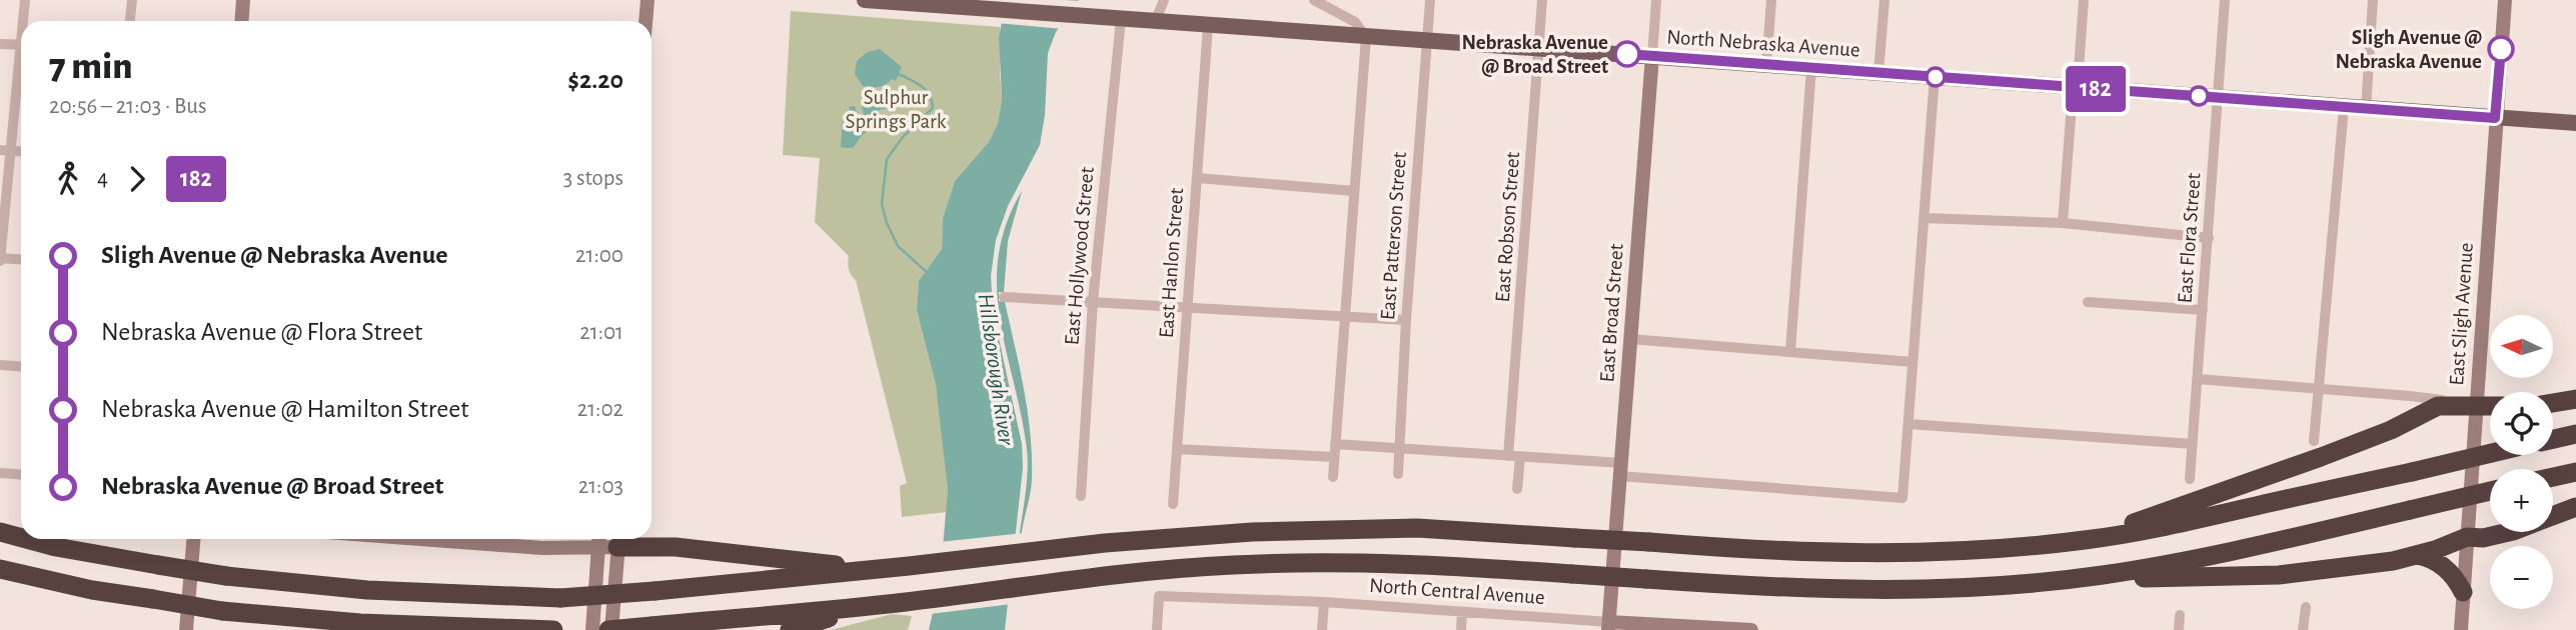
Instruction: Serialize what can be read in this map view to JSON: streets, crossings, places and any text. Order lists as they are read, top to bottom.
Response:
{
  "streets": {
    "main road": ["North Nebraska Avenue"],
    "street": [
      "East Robson Street",
      "East Patterson Street",
      "East Flora Street",
      "East Hollywood Street",
      "East Hanlon Street",
      "East Broad Street",
      "East Sligh Avenue",
      "North Central Avenue"
    ]
  },
  "crossings": [
    ["North Nebraska Avenue", "East Robson Street"],
    ["North Nebraska Avenue", "East Patterson Street"],
    ["North Nebraska Avenue", "East Flora Street"],
    ["North Nebraska Avenue", "East Hollywood Street"],
    ["North Nebraska Avenue", "East Hanlon Street"],
    ["North Nebraska Avenue", "East Broad Street"],
    ["North Nebraska Avenue", "East Sligh Avenue"],
    ["East Broad Street", "North Central Avenue"]
  ],
  "water": ["Hillsborough River"],
  "parks": ["Sulphur Springs Park"],
  "places": ["Sligh Avenue @ Nebraska Avenue", "Nebraska Avenue @ Broad Street"],
  "lines": ["bus line 182"],
  "north": "left",
  "page": {
    "on_map": "182",
    "heading": ["7 min", "20:56 – 21:03 · Bus", "$2.20"],
    "legs": ["4", "182", "3 stops"],
    "list": [
      {
        "name": "Sligh Avenue @ Nebraska Avenue",
        "value": "21:00"
      },
      {
        "name": "Nebraska Avenue @ Flora Street",
        "value": "21:01"
      },
      {
        "name": "Nebraska Avenue @ Hamilton Street",
        "value": "21:02"
      },
      {
        "name": "Nebraska Avenue @ Broad Street",
        "value": "21:03"
      }
    ],
    "map_buttons": ["+", "−"]
  }
}
